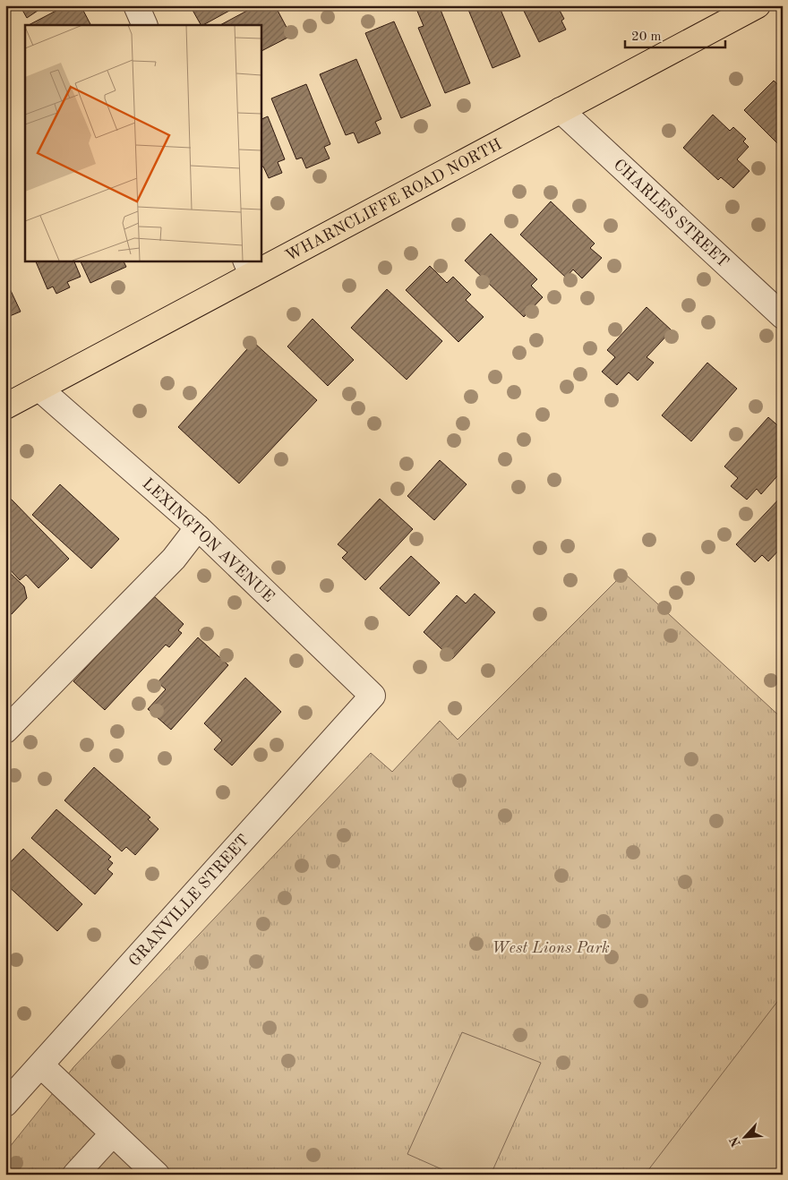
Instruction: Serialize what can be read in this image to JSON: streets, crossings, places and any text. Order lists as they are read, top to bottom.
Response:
{
  "streets": {
    "main road": ["WHARNCLIFFE ROAD NORTH"],
    "street": ["CHARLES STREET", "LEXINGTON AVENUE", "GRANVILLE STREET"]
  },
  "crossings": [
    ["WHARNCLIFFE ROAD NORTH", "CHARLES STREET"],
    ["WHARNCLIFFE ROAD NORTH", "LEXINGTON AVENUE"],
    ["LEXINGTON AVENUE", "GRANVILLE STREET"]
  ],
  "parks": ["West Lions Park"],
  "scale_bar": "20 m",
  "north": "bottom left"
}
